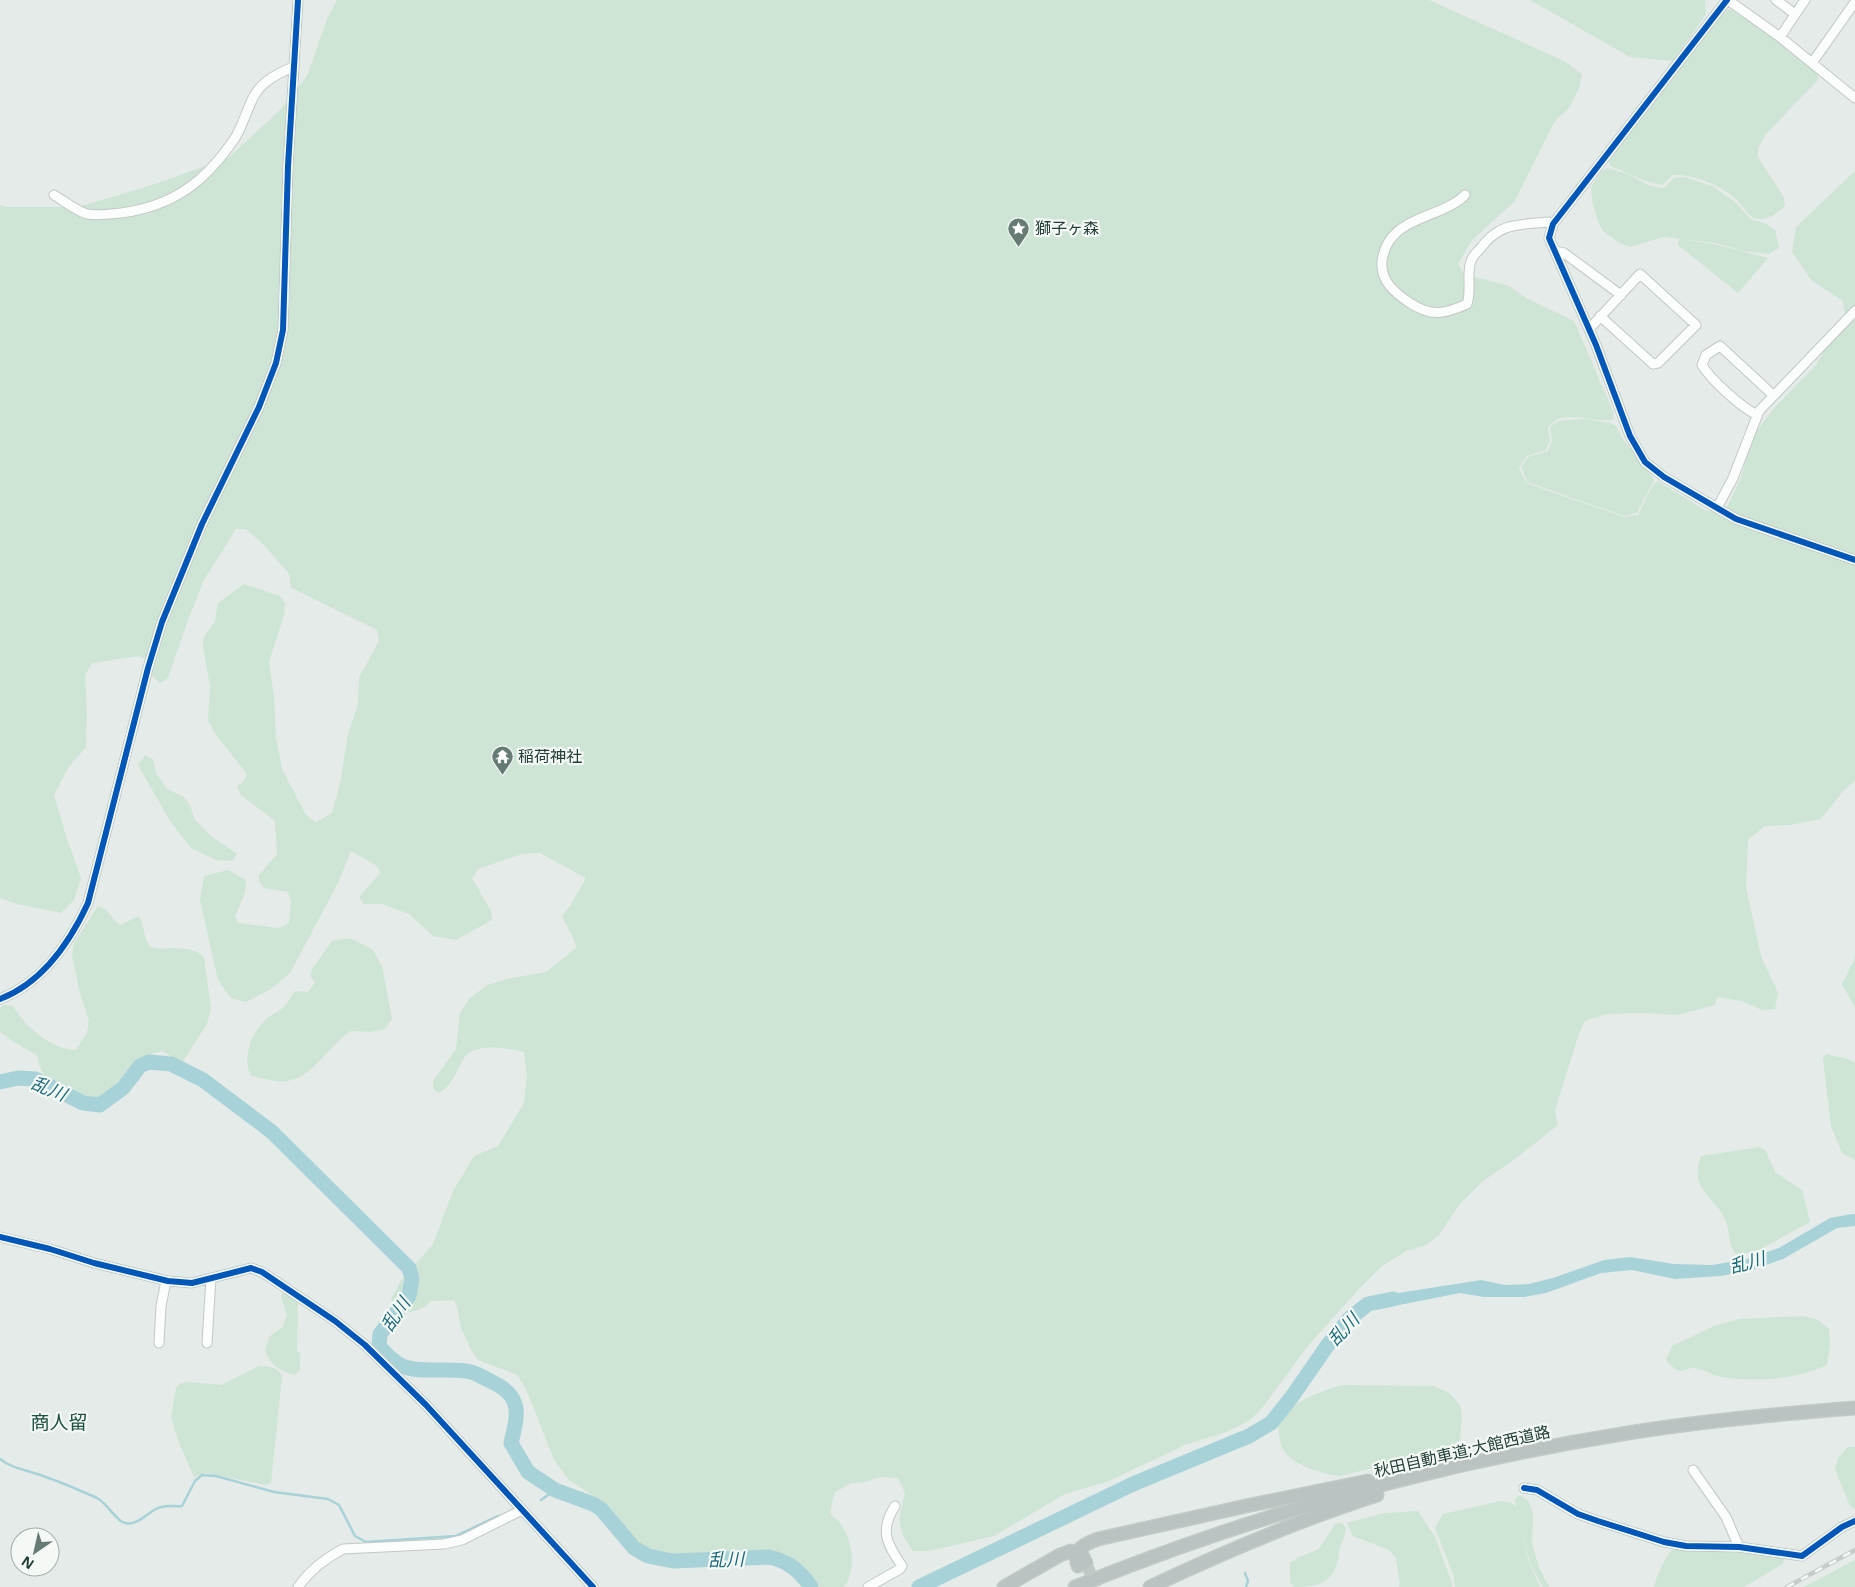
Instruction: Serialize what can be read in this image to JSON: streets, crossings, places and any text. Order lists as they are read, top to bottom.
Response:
{
  "streets": {
    "highway": ["秋田自動車道;大館西道路"]
  },
  "districts": ["商人留"],
  "water": ["乱川"],
  "places": {
    "place": ["獅子ヶ森"],
    "temple": ["稲荷神社"]
  },
  "north": "bottom left"
}
